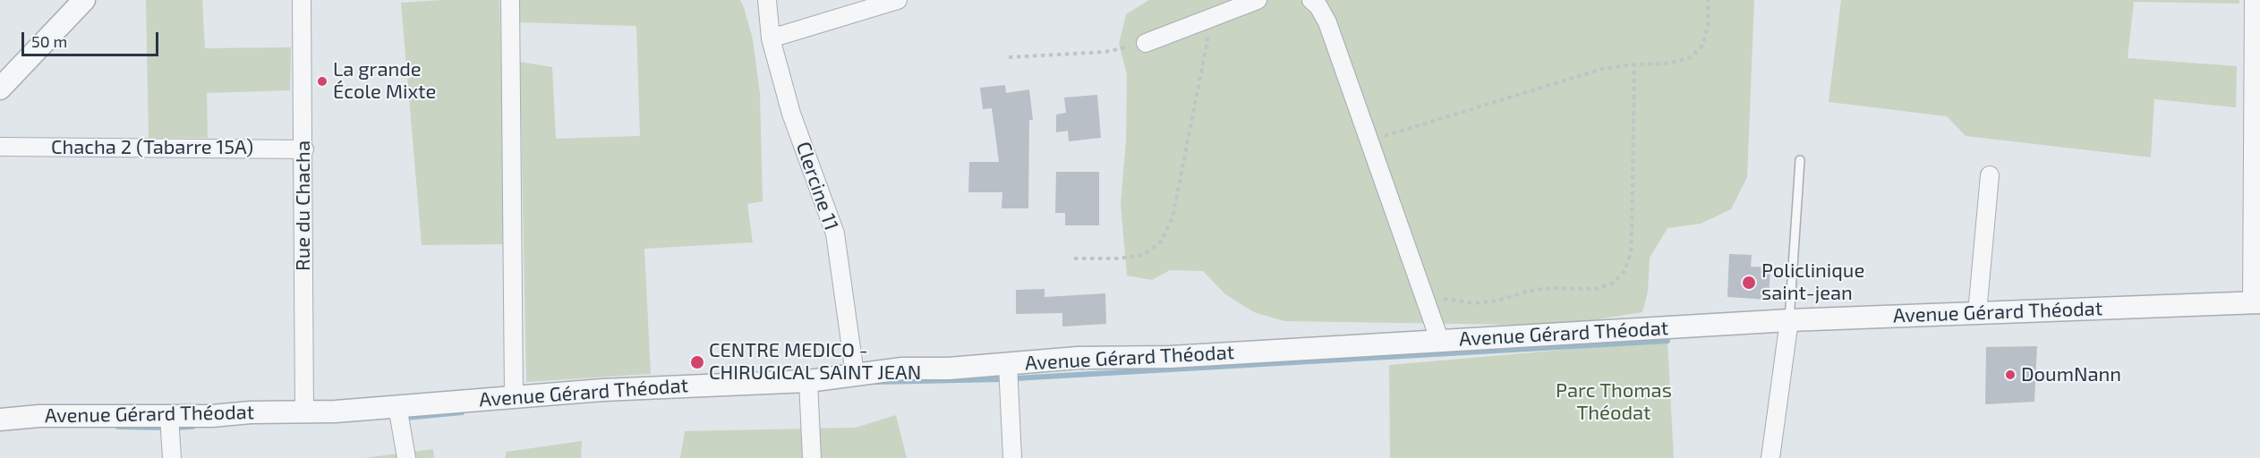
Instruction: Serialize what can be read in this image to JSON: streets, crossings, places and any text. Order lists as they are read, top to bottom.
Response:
{
  "streets": {
    "street": [
      "Chacha 2 (Tabarre 15A)",
      "Clercine 11",
      "Rue du Chacha",
      "Avenue Gérard Théodat"
    ]
  },
  "crossings": [
    ["Chacha 2 (Tabarre 15A)", "Rue du Chacha"],
    ["Clercine 11", "Avenue Gérard Théodat"],
    ["Rue du Chacha", "Avenue Gérard Théodat"]
  ],
  "parks": ["Parc Thomas Théodat"],
  "places": [
    "La grande École Mixte",
    "Policlinique saint-jean",
    "CENTRE MEDICO - CHIRUGICAL SAINT JEAN",
    "DoumNann"
  ],
  "scale_bar": "50 m"
}
